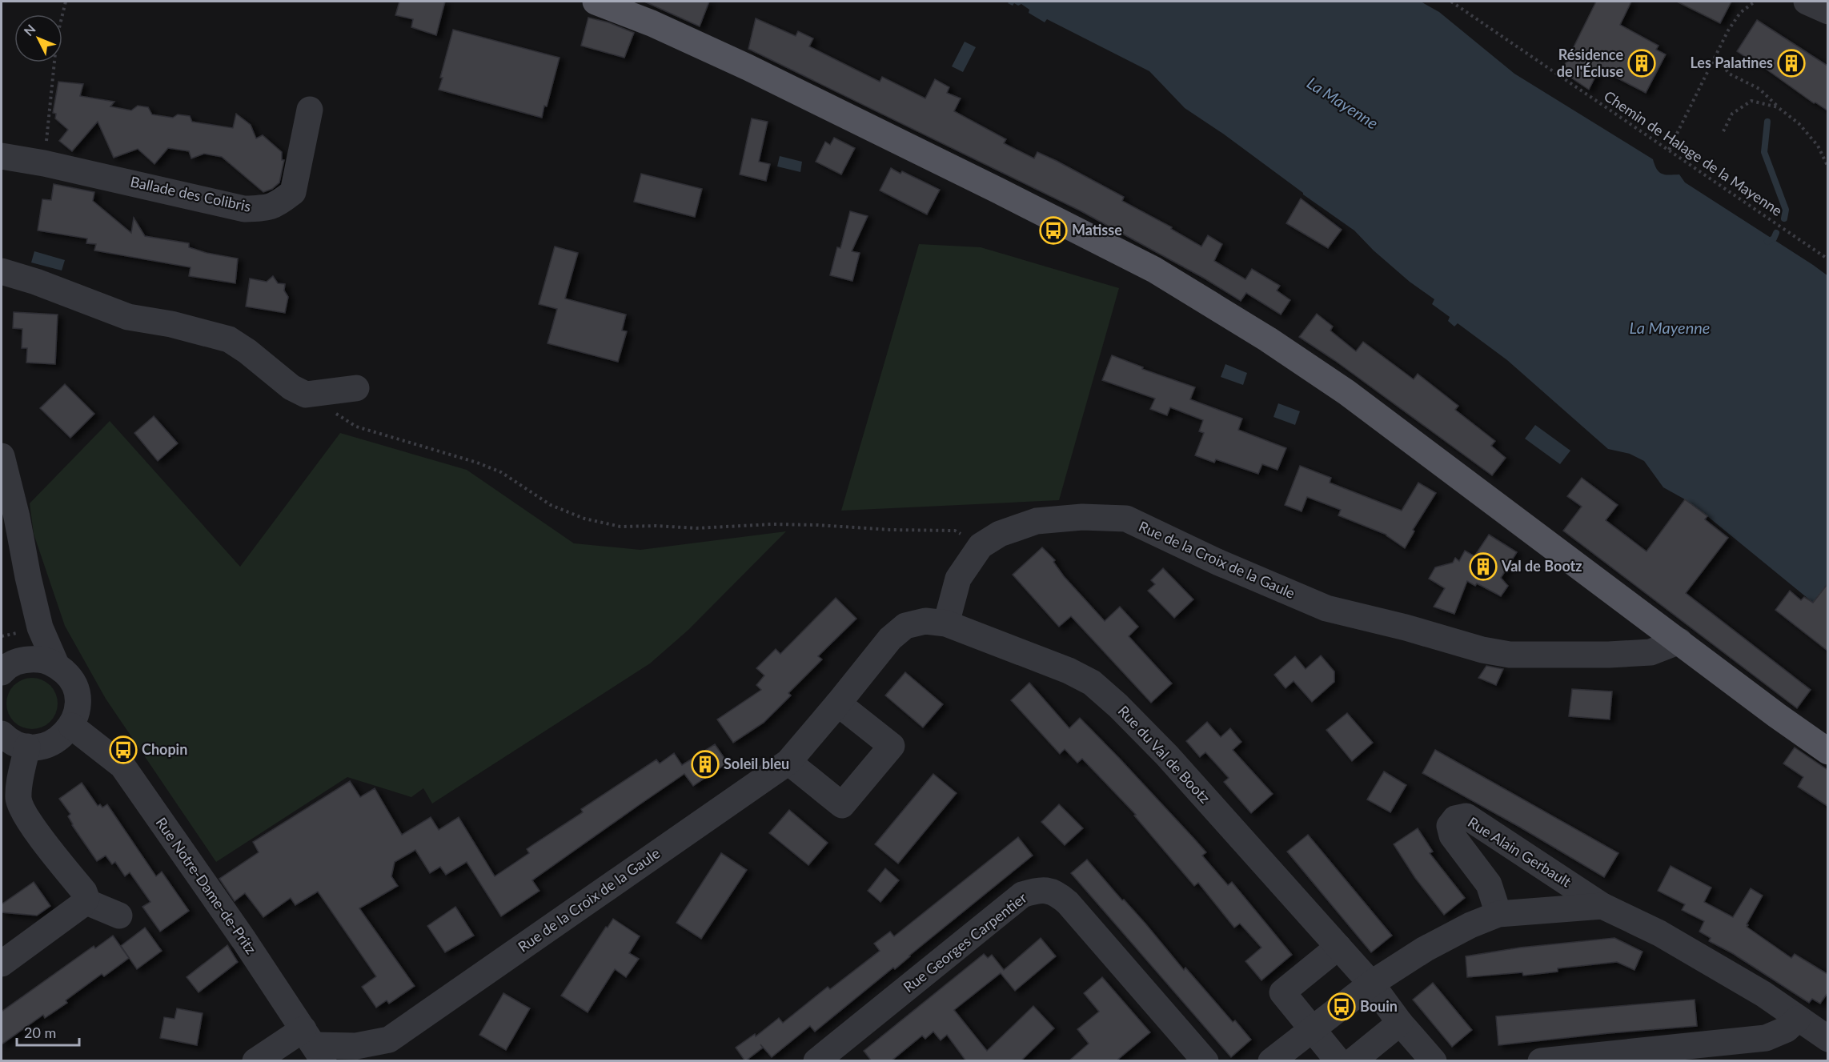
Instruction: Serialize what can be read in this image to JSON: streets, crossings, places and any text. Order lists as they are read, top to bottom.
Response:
{
  "streets": {
    "street": [
      "Ballade des Colibris",
      "Rue de la Croix de la Gaule",
      "Rue du Val de Bootz",
      "Rue Alain Gerbault",
      "Rue Notre-Dame-de-Pritz",
      "Rue Georges Carpentier"
    ],
    "path": ["Chemin de Halage de la Mayenne"]
  },
  "crossings": [
    ["Rue de la Croix de la Gaule", "Rue du Val de Bootz"],
    ["Rue de la Croix de la Gaule", "Rue Notre-Dame-de-Pritz"],
    ["Rue du Val de Bootz", "Rue Alain Gerbault"]
  ],
  "water": ["La Mayenne"],
  "places": {
    "building": [
      "Résidence de l'Écluse",
      "Les Palatines",
      "Val de Bootz",
      "Soleil bleu"
    ],
    "bus stop": ["Matisse", "Chopin", "Bouin"]
  },
  "scale_bar": "20 m",
  "north": "top left"
}
